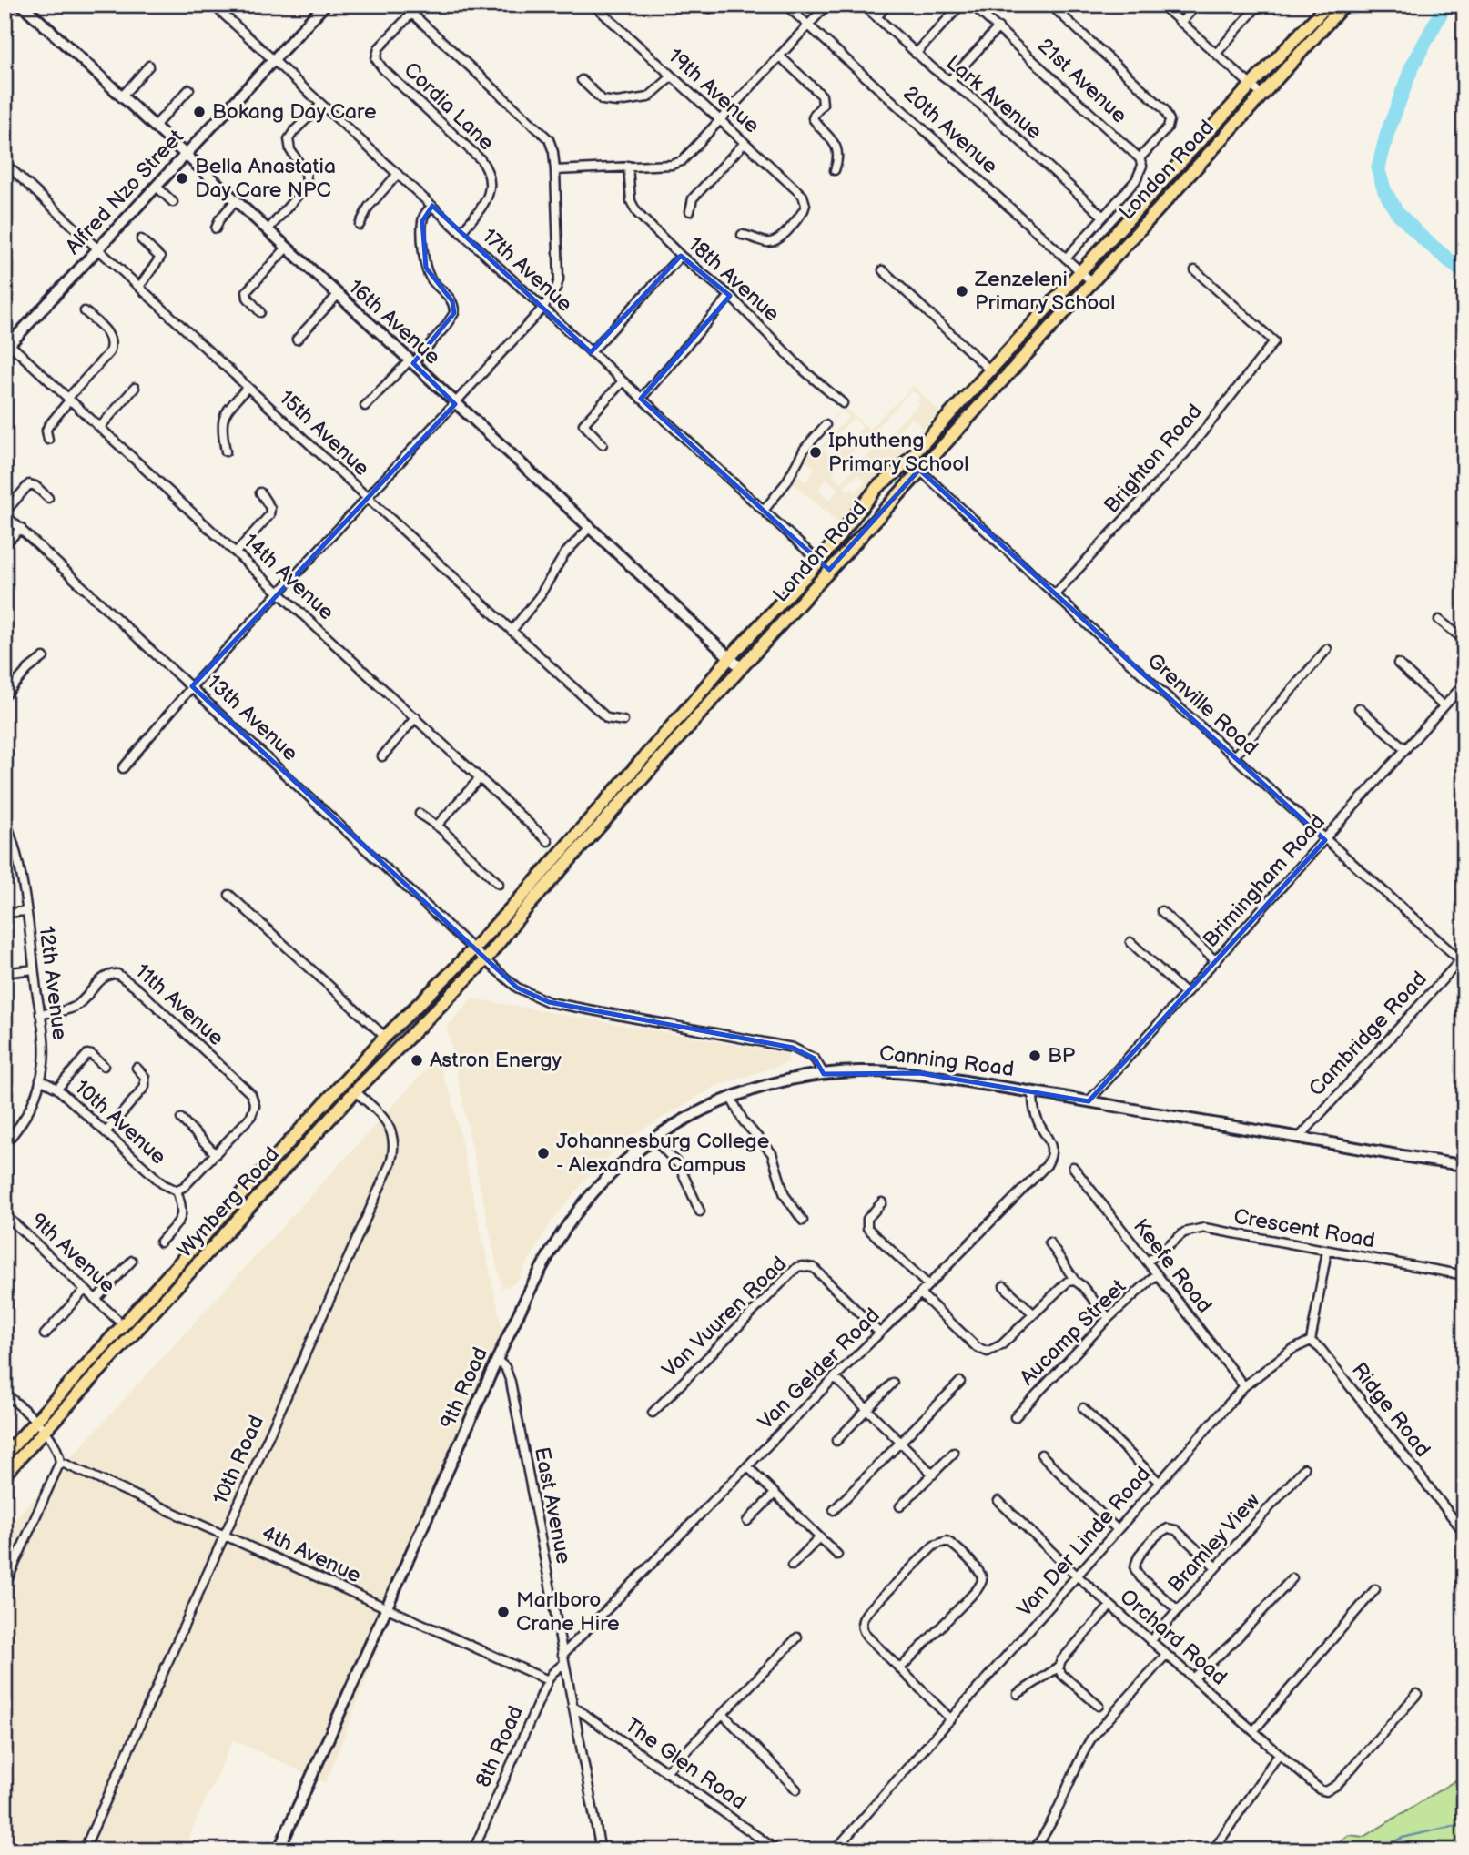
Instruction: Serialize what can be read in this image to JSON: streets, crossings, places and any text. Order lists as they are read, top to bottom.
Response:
{
  "streets": {
    "main road": [
      "London Road",
      "Alfred Nzo Street",
      "16th Avenue",
      "Canning Road",
      "Wynberg Road",
      "9th Road"
    ],
    "street": [
      "21st Avenue",
      "19th Avenue",
      "Lark Avenue",
      "Cordia Lane",
      "20th Avenue",
      "17th Avenue",
      "18th Avenue",
      "15th Avenue",
      "Brighton Road",
      "14th Avenue",
      "Grenville Road",
      "13th Avenue",
      "Brimingham Road",
      "12th Avenue",
      "11th Avenue",
      "Cambridge Road",
      "10th Avenue",
      "Crescent Road",
      "9th Avenue",
      "Keefe Road",
      "Van Vuuren Road",
      "Aucamp Street",
      "Van Gelder Road",
      "Ridge Road",
      "10th Road",
      "East Avenue",
      "Van Der Linde Road",
      "Bramley View",
      "4th Avenue",
      "Orchard Road",
      "8th Road",
      "The Glen Road"
    ]
  },
  "crossings": [
    ["Cordia Lane", "17th Avenue"],
    ["20th Avenue", "London Road"],
    ["London Road", "17th Avenue"],
    ["London Road", "16th Avenue"],
    ["London Road", "Grenville Road"],
    ["London Road", "13th Avenue"],
    ["London Road", "Wynberg Road"],
    ["Alfred Nzo Street", "17th Avenue"],
    ["Alfred Nzo Street", "16th Avenue"],
    ["Alfred Nzo Street", "15th Avenue"],
    ["Alfred Nzo Street", "14th Avenue"],
    ["Brighton Road", "Grenville Road"],
    ["Grenville Road", "Brimingham Road"],
    ["Grenville Road", "Cambridge Road"],
    ["13th Avenue", "Wynberg Road"],
    ["Brimingham Road", "Canning Road"],
    ["12th Avenue", "11th Avenue"],
    ["12th Avenue", "10th Avenue"],
    ["Cambridge Road", "Canning Road"],
    ["Canning Road", "Van Gelder Road"],
    ["Canning Road", "9th Road"],
    ["Wynberg Road", "10th Road"],
    ["Crescent Road", "Keefe Road"],
    ["Keefe Road", "Aucamp Street"],
    ["Keefe Road", "Van Der Linde Road"],
    ["Van Vuuren Road", "Van Gelder Road"],
    ["Van Gelder Road", "East Avenue"],
    ["Van Gelder Road", "8th Road"],
    ["9th Road", "East Avenue"],
    ["9th Road", "4th Avenue"],
    ["Ridge Road", "Van Der Linde Road"],
    ["10th Road", "4th Avenue"],
    ["East Avenue", "8th Road"],
    ["East Avenue", "The Glen Road"],
    ["Van Der Linde Road", "Orchard Road"],
    ["Bramley View", "Orchard Road"],
    ["4th Avenue", "8th Road"]
  ],
  "places": [
    "Bokang Day Care",
    "Bella Anastatia Day Care NPC",
    "Zenzeleni Primary School",
    "Iphutheng Primary School",
    "BP",
    "Astron Energy",
    "Johannesburg College - Alexandra Campus",
    "Marlboro Crane Hire"
  ]
}
